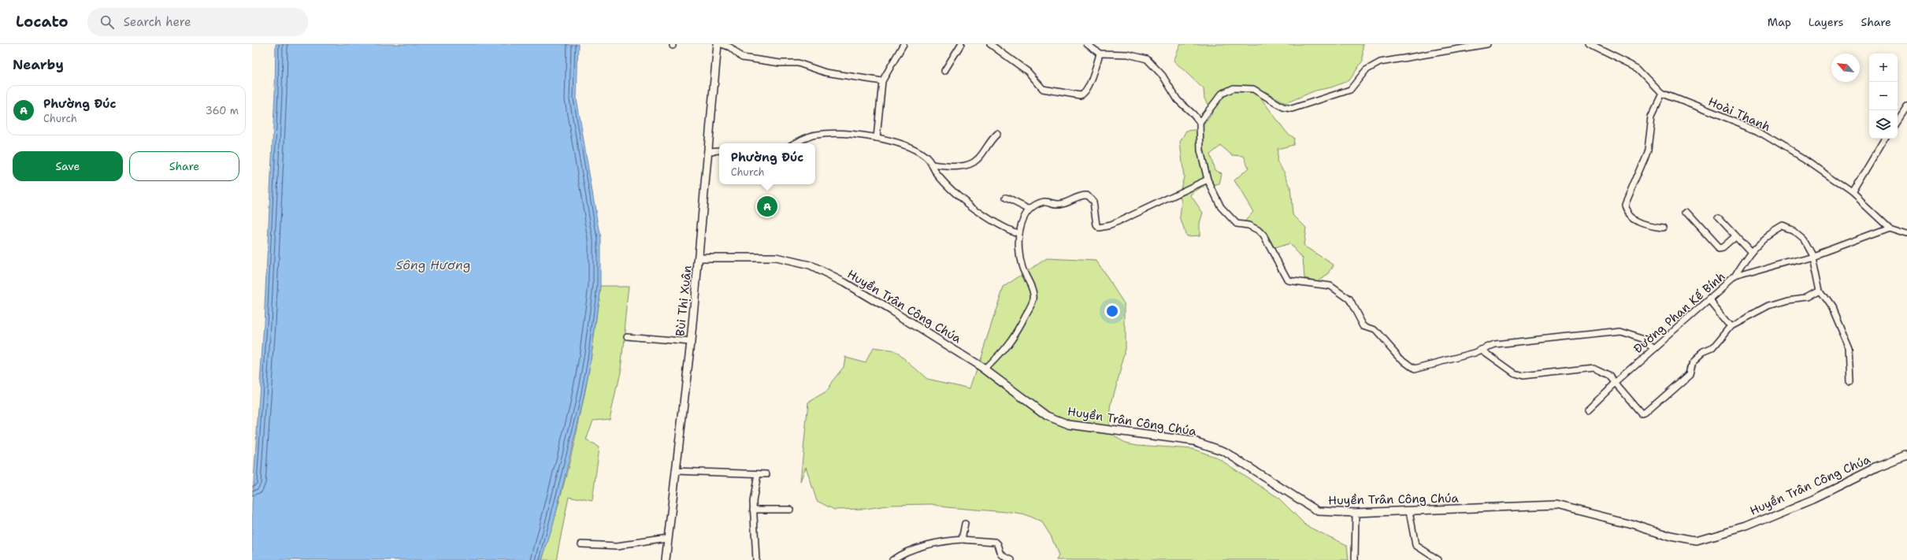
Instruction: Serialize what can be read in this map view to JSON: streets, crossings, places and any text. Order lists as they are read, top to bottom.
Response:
{
  "streets": {
    "street": [
      "Hoài Thanh",
      "Bùi Thị Xuân",
      "Huyền Trân Công Chúa",
      "Đường Phan Kế Bính"
    ]
  },
  "crossings": [
    ["Hoài Thanh", "Đường Phan Kế Bính"],
    ["Bùi Thị Xuân", "Huyền Trân Công Chúa"]
  ],
  "water": ["Sông Hương"],
  "north": "top left",
  "page": {
    "header": "Locato",
    "search": "Search here",
    "nav": ["Map", "Layers", "Share"],
    "heading": "Nearby",
    "map_buttons": ["+", "−"],
    "list": [
      {
        "mark": "A",
        "name": "Phường Đúc",
        "note": "Church",
        "value": "360 m"
      }
    ],
    "buttons": ["Save", "Share"],
    "popup": ["Phường Đúc", "Church"],
    "pins": "A"
  }
}
